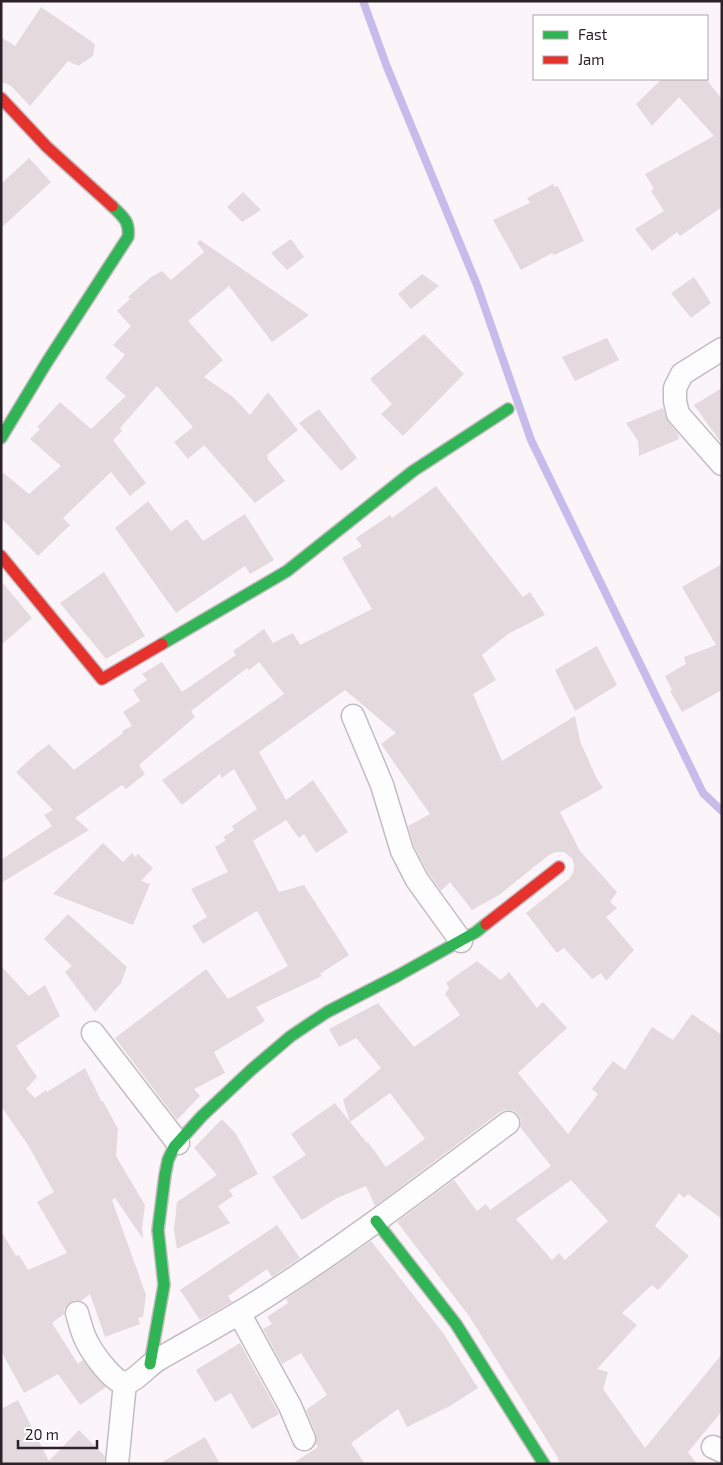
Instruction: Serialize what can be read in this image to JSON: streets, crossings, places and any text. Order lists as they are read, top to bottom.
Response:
{
  "legend": ["Fast", "Jam"],
  "scale_bar": "20 m"
}
